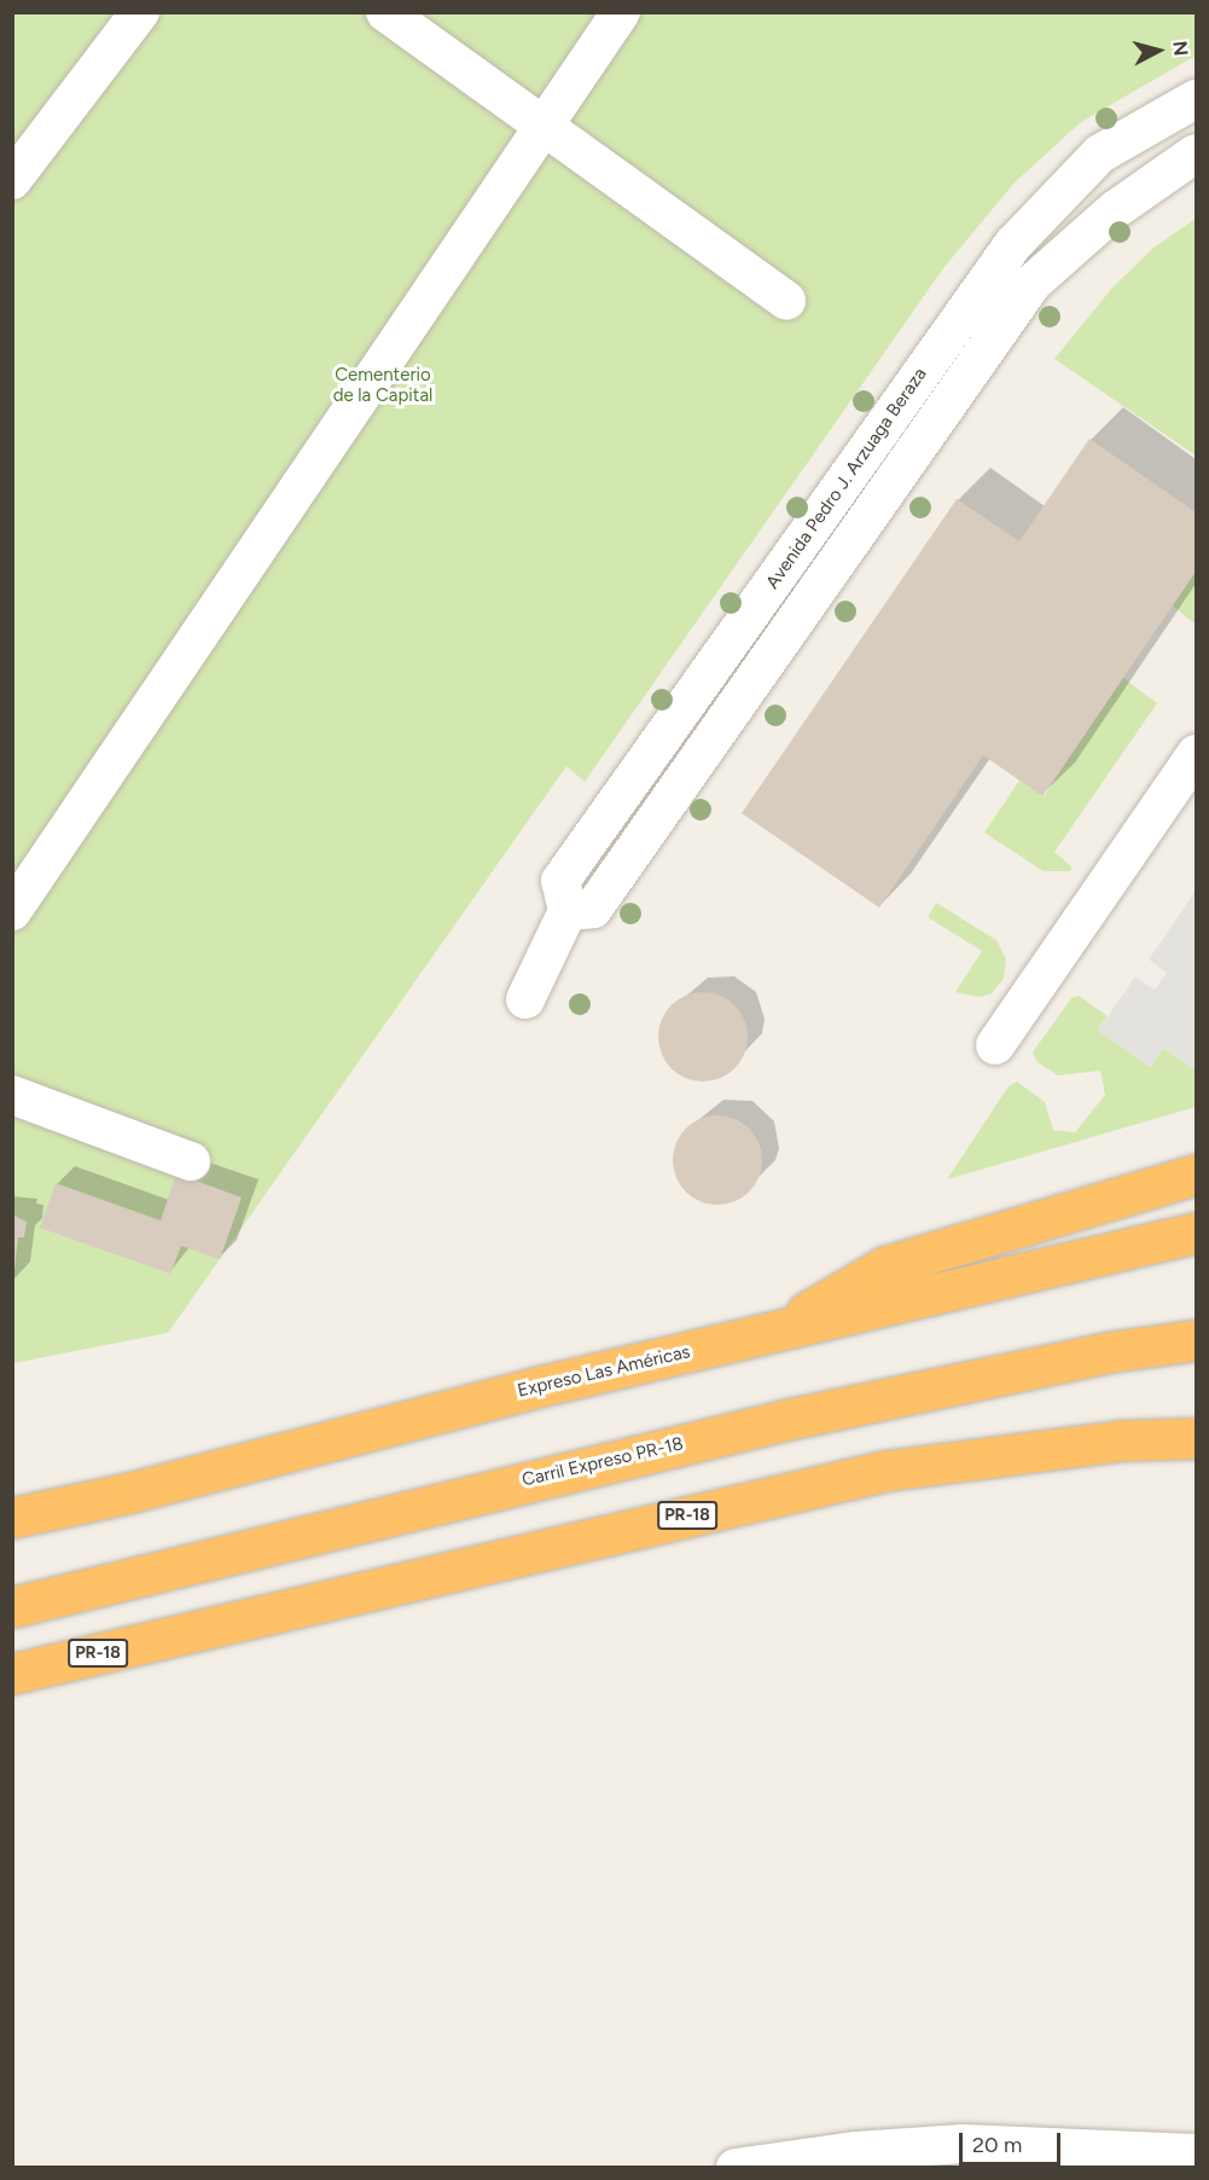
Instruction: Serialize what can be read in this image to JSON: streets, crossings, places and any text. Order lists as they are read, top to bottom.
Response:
{
  "streets": {
    "highway": ["Expreso Las Américas", "Carril Expreso PR-18", "PR-18"],
    "street": ["Avenida Pedro J. Arzuaga Beraza"]
  },
  "parks": ["Cementerio de la Capital"],
  "scale_bar": "20 m",
  "north": "right"
}
